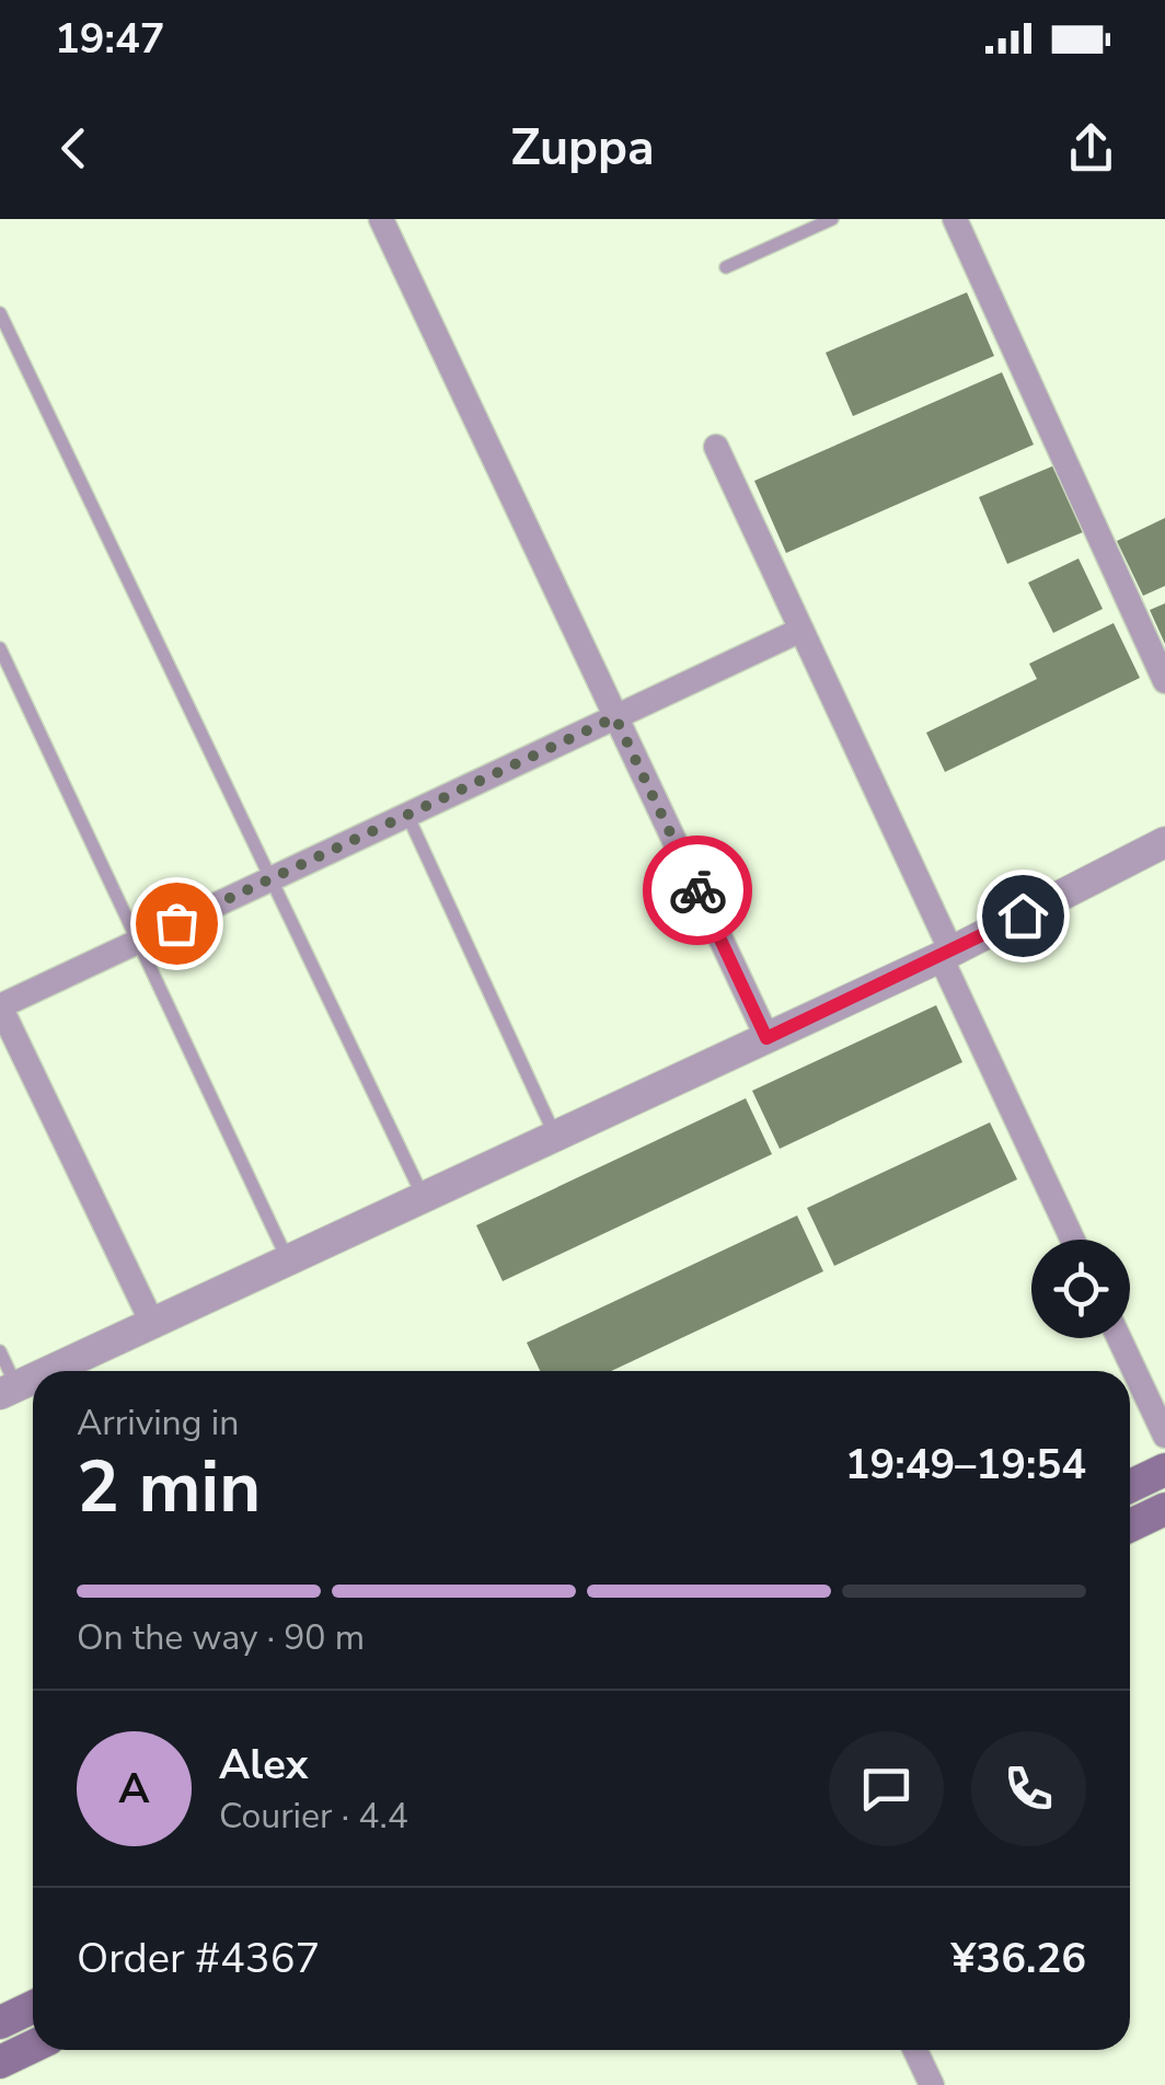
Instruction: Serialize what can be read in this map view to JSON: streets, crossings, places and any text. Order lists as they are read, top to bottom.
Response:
{
  "page": {
    "status": "19:47",
    "header": "Zuppa",
    "heading": ["2 min", "Arriving in", "19:49–19:54"],
    "panel": [
      "Alex",
      "Courier · 4.4",
      "Order #4367",
      "¥36.26"
    ],
    "bar": "On the way · 90 m",
    "round": "A"
  }
}
